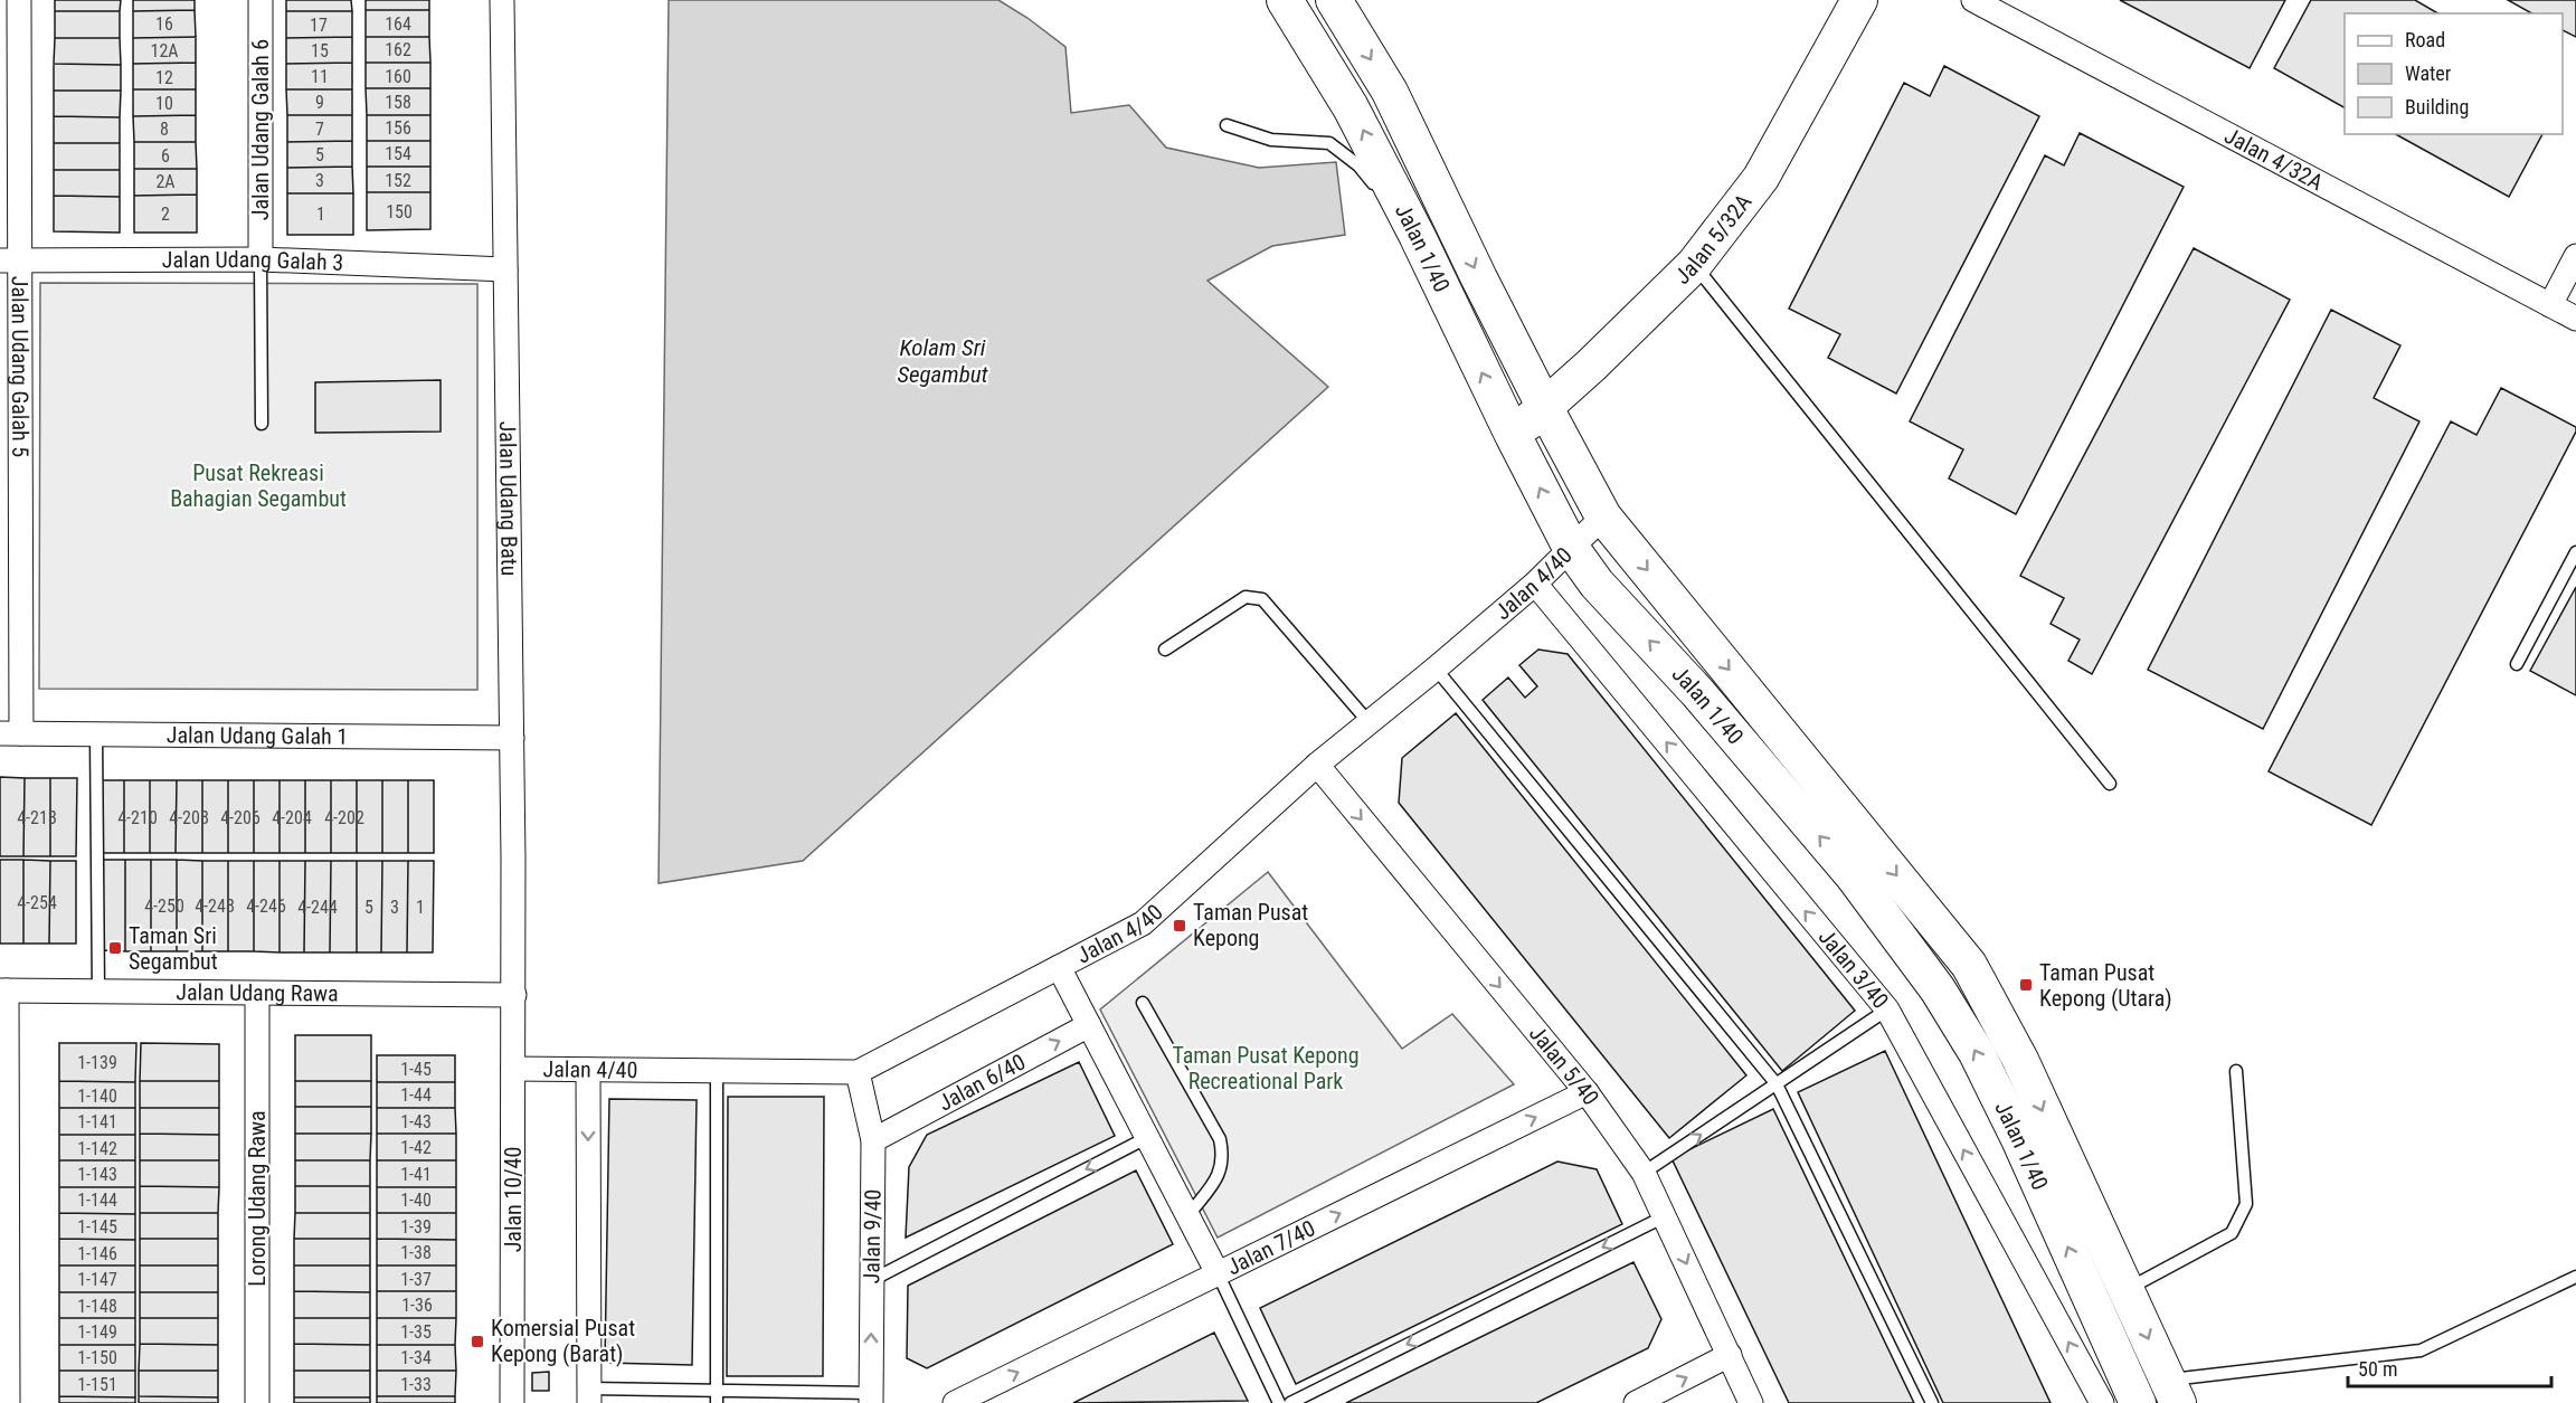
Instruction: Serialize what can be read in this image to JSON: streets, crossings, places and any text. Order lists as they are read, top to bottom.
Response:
{
  "streets": {
    "main road": ["Jalan 5/32A", "Jalan 1/40"],
    "street": [
      "Jalan Udang Galah 6",
      "Jalan 4/32A",
      "Jalan Udang Galah 3",
      "Jalan Udang Galah 5",
      "Jalan Udang Batu",
      "Jalan 4/40",
      "Jalan Udang Galah 1",
      "Jalan 3/40",
      "Jalan Udang Rawa",
      "Jalan 5/40",
      "Jalan 6/40",
      "Lorong Udang Rawa",
      "Jalan 10/40",
      "Jalan 9/40",
      "Jalan 7/40"
    ]
  },
  "crossings": [
    ["Jalan Udang Galah 6", "Jalan Udang Galah 3"],
    ["Jalan 5/32A", "Jalan 1/40"],
    ["Jalan 1/40", "Jalan 4/40"],
    ["Jalan Udang Galah 3", "Jalan Udang Galah 5"],
    ["Jalan Udang Galah 3", "Jalan Udang Batu"],
    ["Jalan Udang Galah 5", "Jalan Udang Galah 1"],
    ["Jalan Udang Batu", "Jalan Udang Galah 1"],
    ["Jalan Udang Batu", "Jalan Udang Rawa"],
    ["Jalan Udang Batu", "Jalan 10/40"],
    ["Jalan 4/40", "Jalan 3/40"],
    ["Jalan 4/40", "Jalan 5/40"],
    ["Jalan 4/40", "Jalan 10/40"],
    ["Jalan 4/40", "Jalan 9/40"],
    ["Jalan Udang Rawa", "Lorong Udang Rawa"],
    ["Jalan Udang Rawa", "Jalan 10/40"],
    ["Jalan 5/40", "Jalan 7/40"],
    ["Jalan 6/40", "Jalan 9/40"]
  ],
  "one_way": [
    "Jalan 3/40",
    "Jalan 5/40",
    "Jalan 6/40",
    "Jalan 9/40",
    "Jalan 7/40"
  ],
  "water": ["Kolam Sri Segambut"],
  "parks": ["Pusat Rekreasi Bahagian Segambut", "Taman Pusat Kepong Recreational Park"],
  "places": {
    "transit": [
      "Taman Pusat Kepong",
      "Taman Sri Segambut",
      "Taman Pusat Kepong (Utara)",
      "Komersial Pusat Kepong (Barat)"
    ]
  },
  "house_numbers": [
    "16",
    "164",
    "17",
    "162",
    "12A",
    "15",
    "11",
    "160",
    "12",
    "9",
    "158",
    "10",
    "156",
    "8",
    "7",
    "154",
    "5",
    "6",
    "3",
    "152",
    "2A",
    "150",
    "2",
    "1",
    "4-213",
    "4-210",
    "4-208",
    "4-206",
    "4-204",
    "4-202",
    "4-254",
    "4-250",
    "4-248",
    "4-246",
    "4-244",
    "5",
    "3",
    "1",
    "1-139",
    "1-45",
    "1-44",
    "1-140",
    "1-141",
    "1-43",
    "1-42",
    "1-142",
    "1-143",
    "1-41",
    "1-144",
    "1-40",
    "1-145",
    "1-39",
    "1-38",
    "1-146",
    "1-147",
    "1-37",
    "1-36",
    "1-148",
    "1-149",
    "1-35",
    "1-150",
    "1-34",
    "1-151",
    "1-33"
  ],
  "legend": ["Road", "Water", "Building"],
  "scale_bar": "50 m"
}
